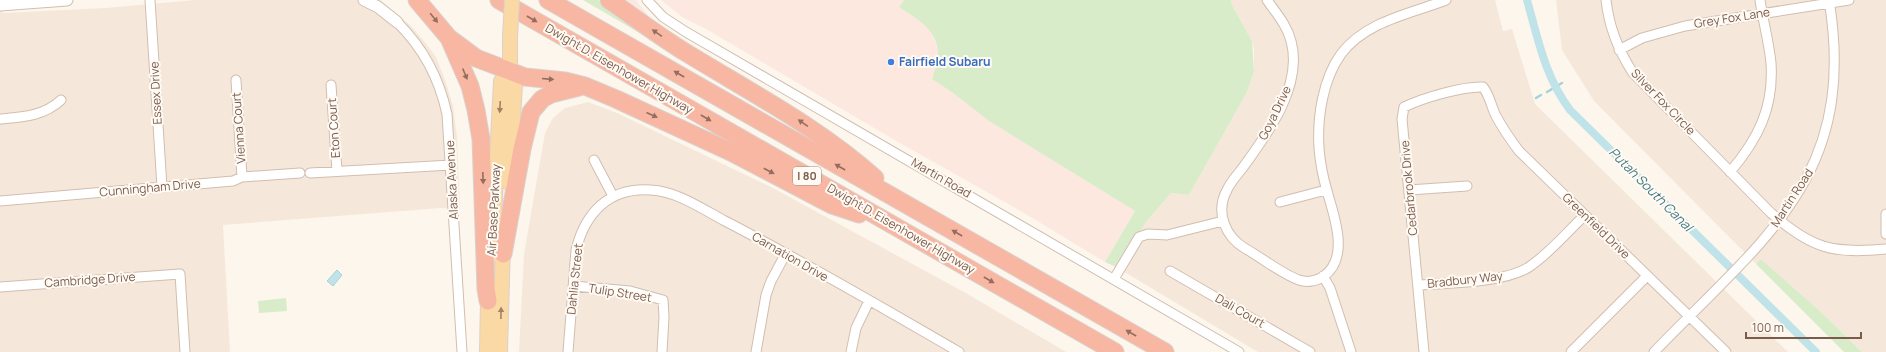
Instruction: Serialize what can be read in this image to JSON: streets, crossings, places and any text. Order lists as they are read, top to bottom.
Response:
{
  "streets": {
    "highway": ["Dwight D. Eisenhower Highway", "I 80"],
    "main road": ["Air Base Parkway"],
    "street": [
      "Grey Fox Lane",
      "Essex Drive",
      "Silver Fox Circle",
      "Goya Drive",
      "Vienna Court",
      "Eton Court",
      "Martin Road",
      "Alaska Avenue",
      "Cunningham Drive",
      "Cedarbrook Drive",
      "Greenfield Drive",
      "Carnation Drive",
      "Dahlia Street",
      "Cambridge Drive",
      "Bradbury Way",
      "Tulip Street",
      "Dali Court"
    ]
  },
  "crossings": [
    ["Grey Fox Lane", "Silver Fox Circle"],
    ["Grey Fox Lane", "Martin Road"],
    ["Essex Drive", "Cunningham Drive"],
    ["Silver Fox Circle", "Martin Road"],
    ["Vienna Court", "Cunningham Drive"],
    ["Martin Road", "Greenfield Drive"],
    ["Cedarbrook Drive", "Greenfield Drive"],
    ["Cedarbrook Drive", "Bradbury Way"],
    ["Greenfield Drive", "Bradbury Way"],
    ["Carnation Drive", "Dahlia Street"],
    ["Dahlia Street", "Tulip Street"]
  ],
  "water": ["Putah South Canal"],
  "places": ["Fairfield Subaru"],
  "scale_bar": "100 m"
}
